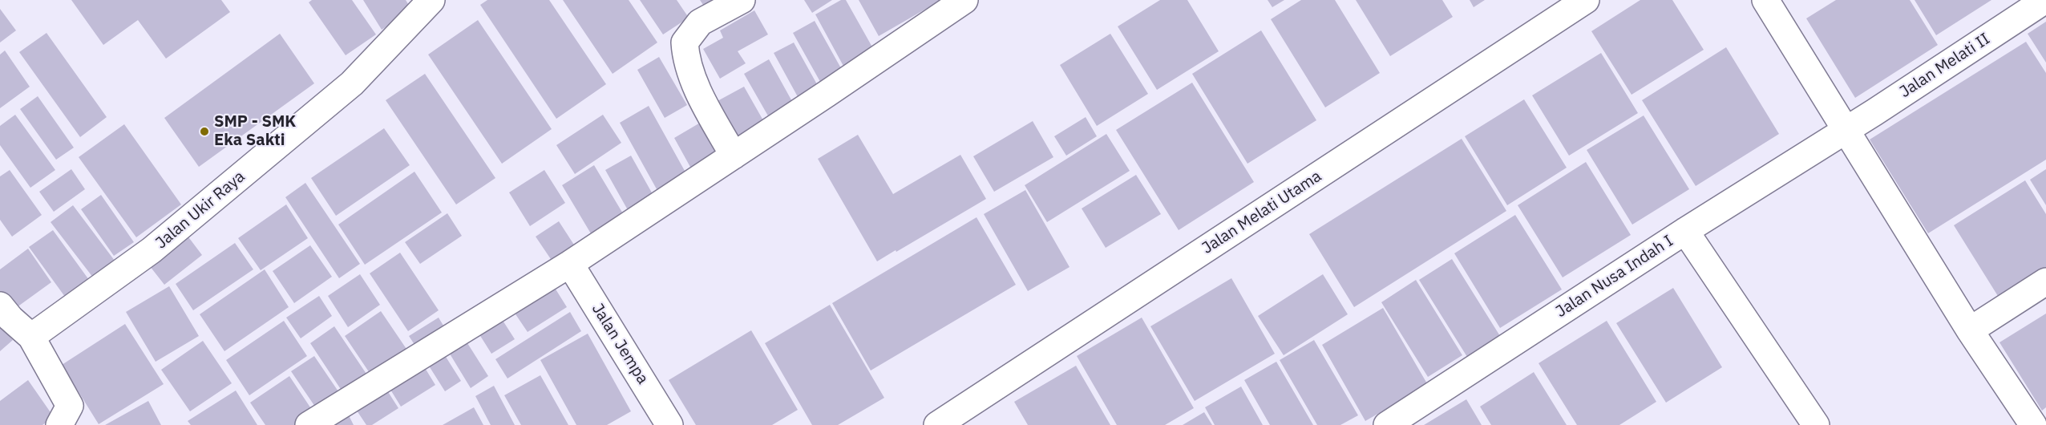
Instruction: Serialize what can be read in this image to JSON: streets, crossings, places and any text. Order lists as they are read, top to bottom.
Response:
{
  "streets": {
    "street": [
      "Jalan Melati II",
      "Jalan Ukir Raya",
      "Jalan Melati Utama",
      "Jalan Nusa Indah I",
      "Jalan Jempa"
    ]
  },
  "crossings": [
    ["Jalan Melati II", "Jalan Nusa Indah I"]
  ],
  "places": ["SMP - SMK Eka Sakti"]
}
